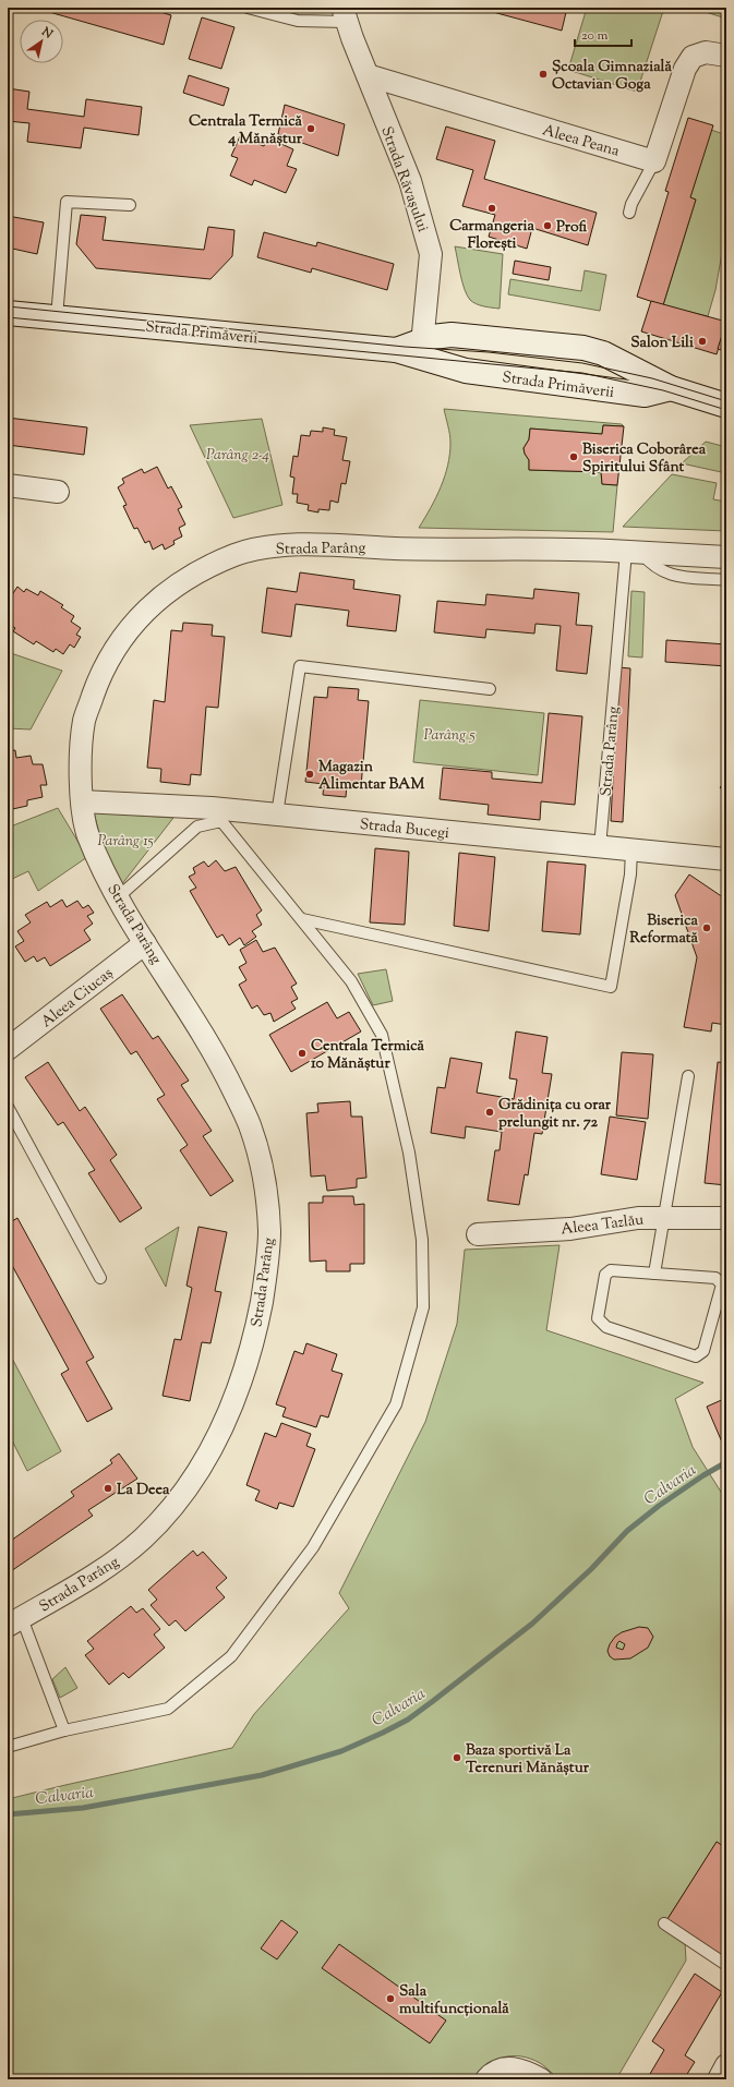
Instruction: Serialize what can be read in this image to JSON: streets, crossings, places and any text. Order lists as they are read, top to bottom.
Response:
{
  "streets": {
    "main road": ["Strada Primăverii"],
    "street": [
      "Aleea Peana",
      "Strada Răvașului",
      "Strada Parâng",
      "Strada Bucegi",
      "Aleea Ciucaș",
      "Aleea Tazlău"
    ]
  },
  "crossings": [
    ["Aleea Peana", "Strada Răvașului"],
    ["Strada Răvașului", "Strada Primăverii"],
    ["Strada Parâng", "Strada Bucegi"],
    ["Strada Parâng", "Aleea Ciucaș"]
  ],
  "water": ["Calvaria"],
  "parks": ["Parâng 2-4", "Parâng 5", "Parâng 15"],
  "places": [
    "Școala Gimnazială Octavian Goga",
    "Centrala Termică 4 Mănăștur",
    "Carmangeria Florești",
    "Profi",
    "Salon Lili",
    "Biserica Coborârea Spiritului Sfânt",
    "Magazin Alimentar BAM",
    "Biserica Reformată",
    "Centrala Termică 10 Mănăștur",
    "Grădinița cu orar prelungit nr. 72",
    "La Deea",
    "Baza sportivă La Terenuri Mănăștur",
    "Sala multifuncțională"
  ],
  "scale_bar": "20 m",
  "north": "top right"
}
